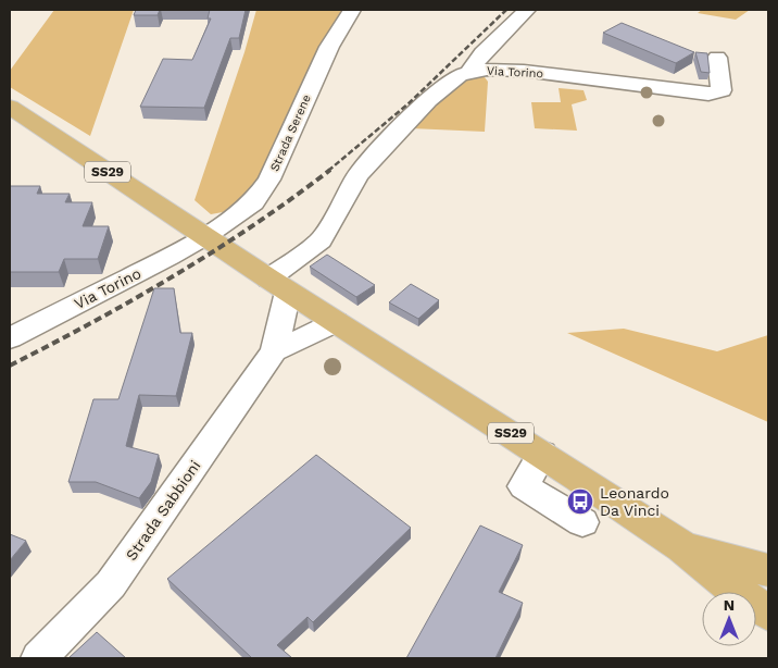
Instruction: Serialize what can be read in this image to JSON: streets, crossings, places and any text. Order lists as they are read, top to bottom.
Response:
{
  "streets": {
    "main road": ["SS29"],
    "street": ["Via Torino", "Strada Serene", "Strada Sabbioni"]
  },
  "crossings": [
    ["Via Torino", "Strada Serene"],
    ["Via Torino", "SS29"],
    ["Via Torino", "Strada Sabbioni"],
    ["Strada Serene", "SS29"],
    ["SS29", "Strada Sabbioni"]
  ],
  "places": {
    "bus stop": ["Leonardo Da Vinci"]
  },
  "north": "top"
}
